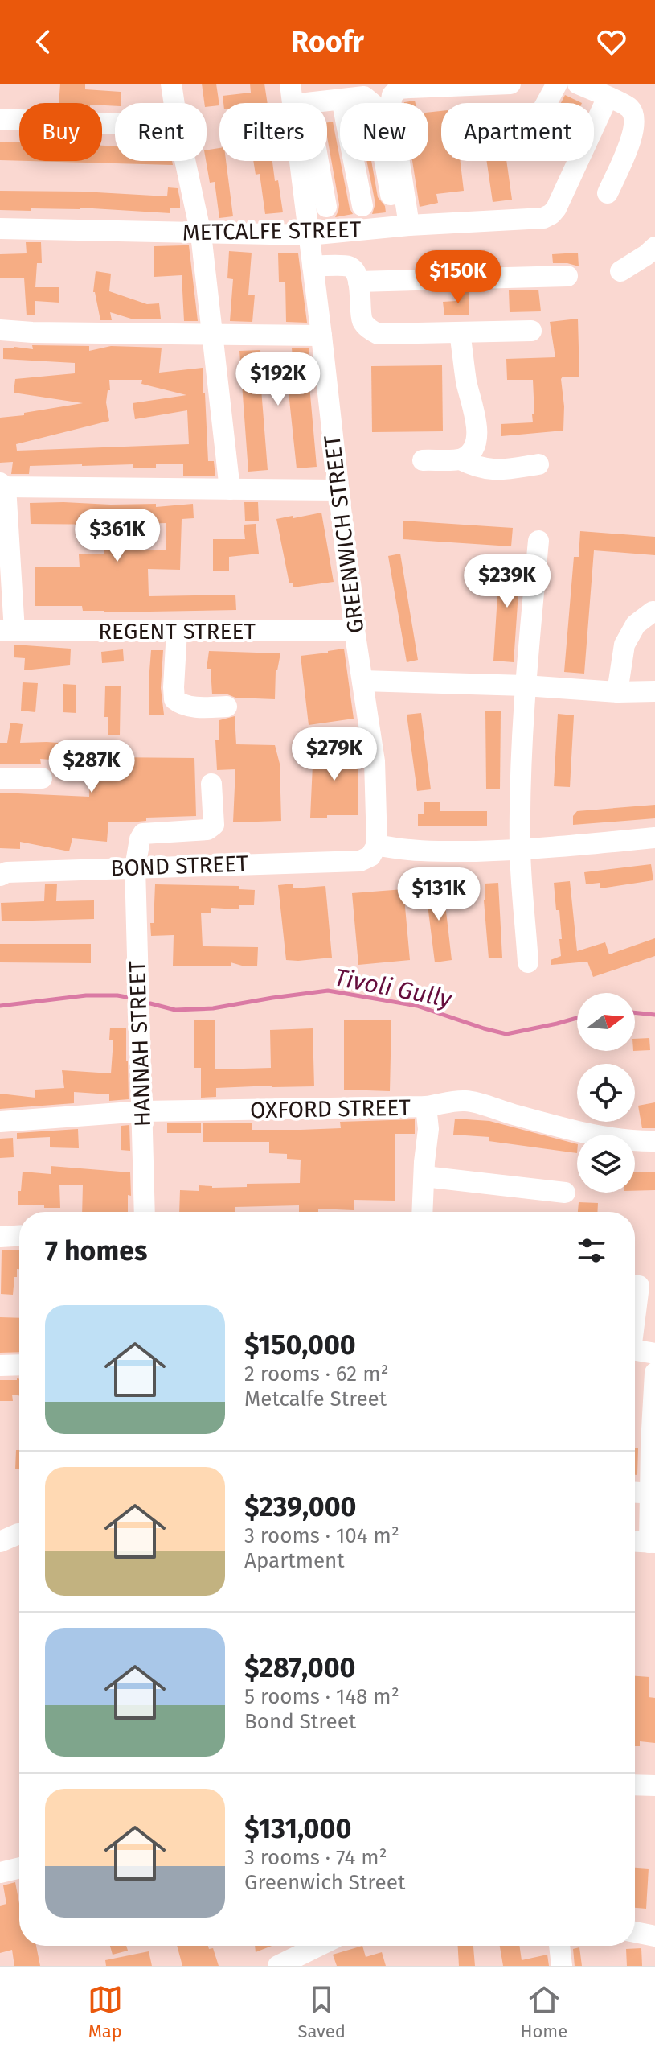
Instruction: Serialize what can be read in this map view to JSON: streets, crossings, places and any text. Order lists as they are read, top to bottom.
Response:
{
  "streets": {
    "street": [
      "METCALFE STREET",
      "GREENWICH STREET",
      "REGENT STREET",
      "BOND STREET",
      "HANNAH STREET",
      "OXFORD STREET"
    ]
  },
  "crossings": [
    ["METCALFE STREET", "GREENWICH STREET"],
    ["GREENWICH STREET", "REGENT STREET"],
    ["GREENWICH STREET", "BOND STREET"],
    ["BOND STREET", "HANNAH STREET"],
    ["HANNAH STREET", "OXFORD STREET"]
  ],
  "water": ["Tivoli Gully"],
  "north": "right",
  "page": {
    "header": "Roofr",
    "chip": [
      "Buy",
      "Rent",
      "Filters",
      "New",
      "Apartment"
    ],
    "price": [
      "$150K",
      "$192K",
      "$361K",
      "$239K",
      "$279K",
      "$287K",
      "$131K"
    ],
    "heading": "7 homes",
    "list": [
      {
        "name": "$150,000",
        "note": "2 rooms · 62 m² · Metcalfe Street"
      },
      {
        "name": "$239,000",
        "note": "3 rooms · 104 m² · Apartment"
      },
      {
        "name": "$287,000",
        "note": "5 rooms · 148 m² · Bond Street"
      },
      {
        "name": "$131,000",
        "note": "3 rooms · 74 m² · Greenwich Street"
      }
    ],
    "tabs": ["Map", "Saved", "Home"]
  }
}
